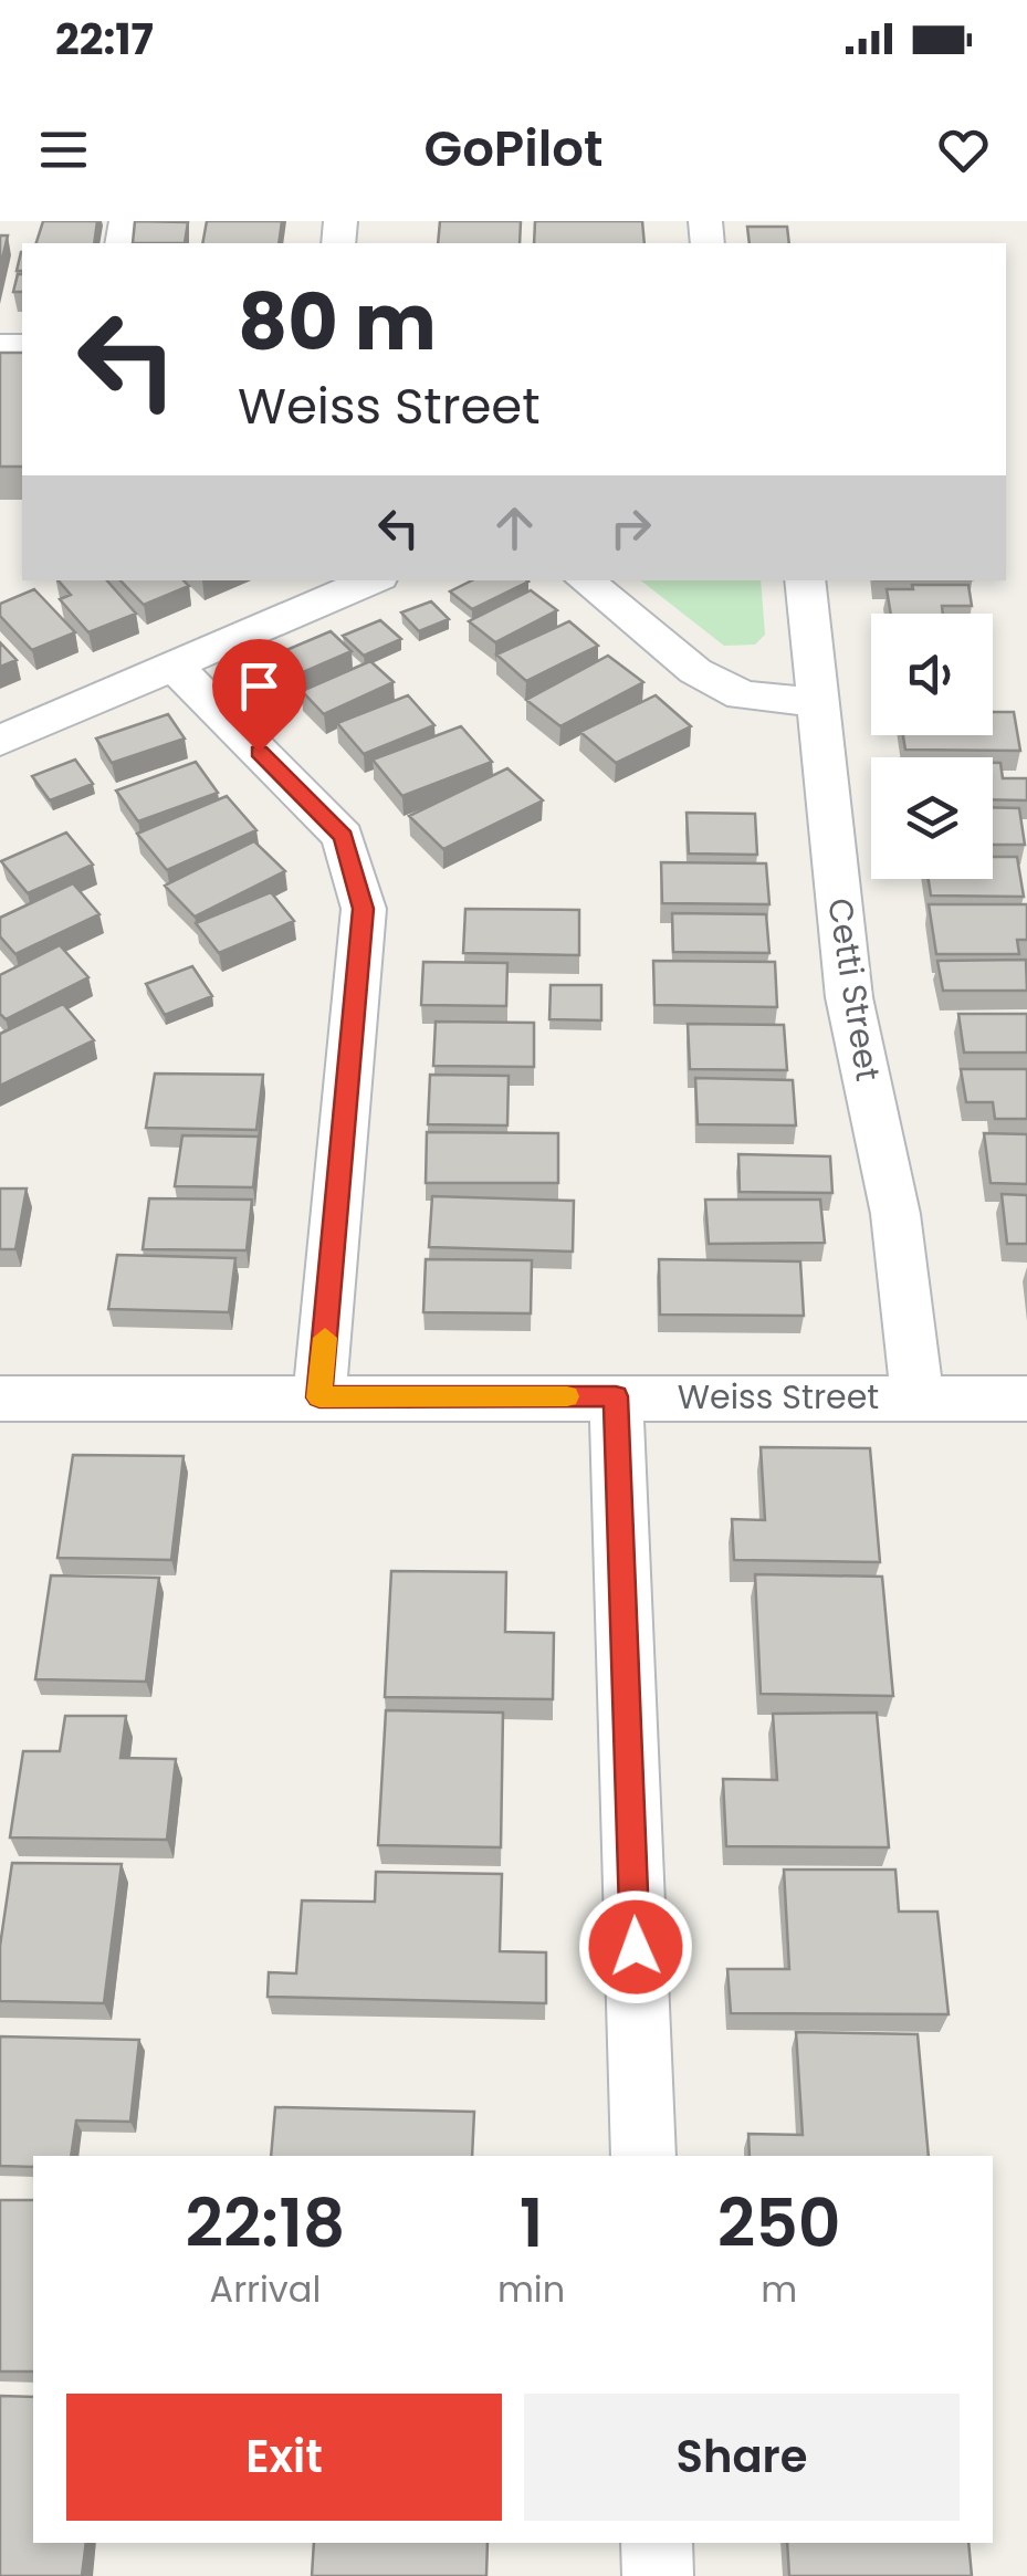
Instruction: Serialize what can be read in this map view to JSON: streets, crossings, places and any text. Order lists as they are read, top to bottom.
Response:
{
  "streets": {
    "street": ["Cetti Street", "Weiss Street"]
  },
  "crossings": [
    ["Cetti Street", "Weiss Street"]
  ],
  "page": {
    "status": "22:17",
    "header": "GoPilot",
    "turn": ["80 m", "Weiss Street"],
    "eta": [
      "22:18",
      "Arrival",
      "1",
      "min",
      "250",
      "m"
    ],
    "buttons": ["Exit", "Share"]
  }
}
